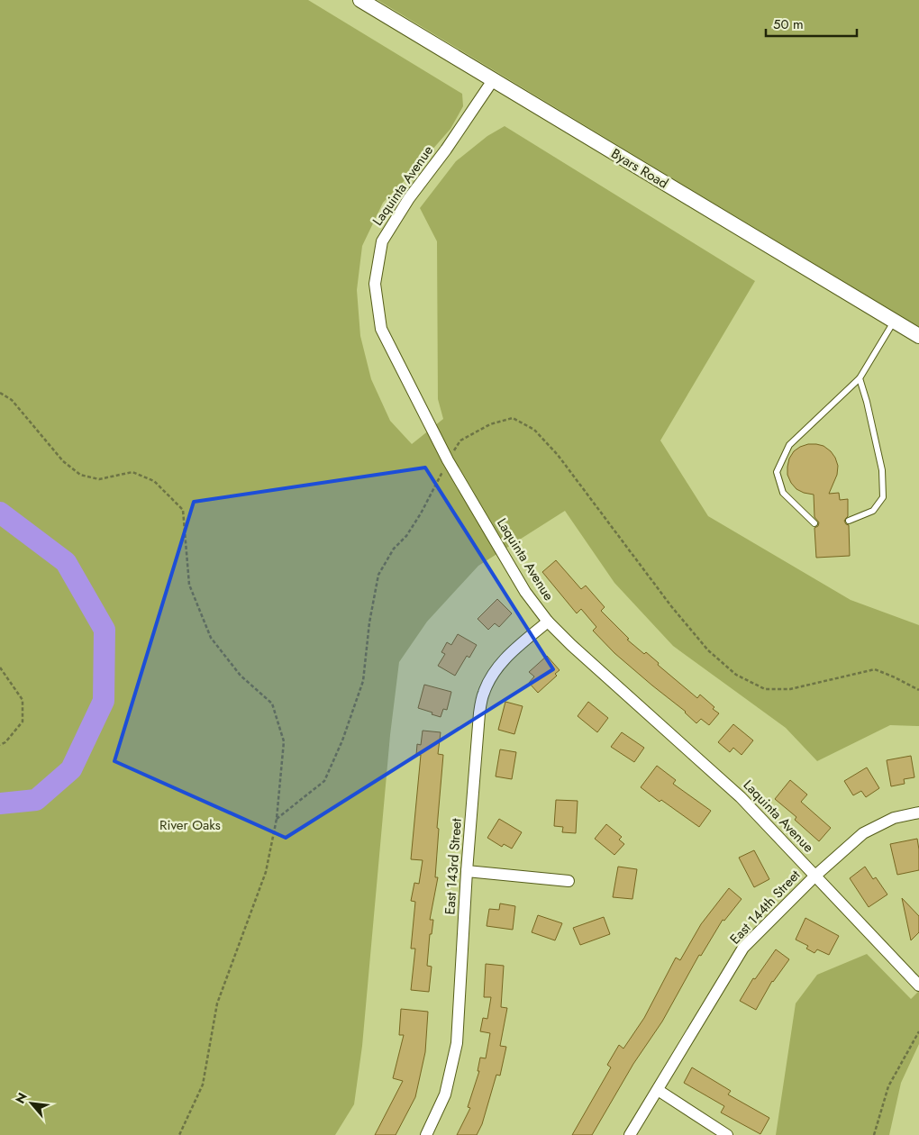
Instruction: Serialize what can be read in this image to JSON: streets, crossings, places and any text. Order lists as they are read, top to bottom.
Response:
{
  "streets": {
    "street": [
      "Byars Road",
      "Laquinta Avenue",
      "East 143rd Street",
      "East 144th Street"
    ]
  },
  "crossings": [
    ["Byars Road", "Laquinta Avenue"],
    ["Laquinta Avenue", "East 143rd Street"],
    ["Laquinta Avenue", "East 144th Street"]
  ],
  "parks": ["River Oaks"],
  "scale_bar": "50 m",
  "north": "top left"
}
